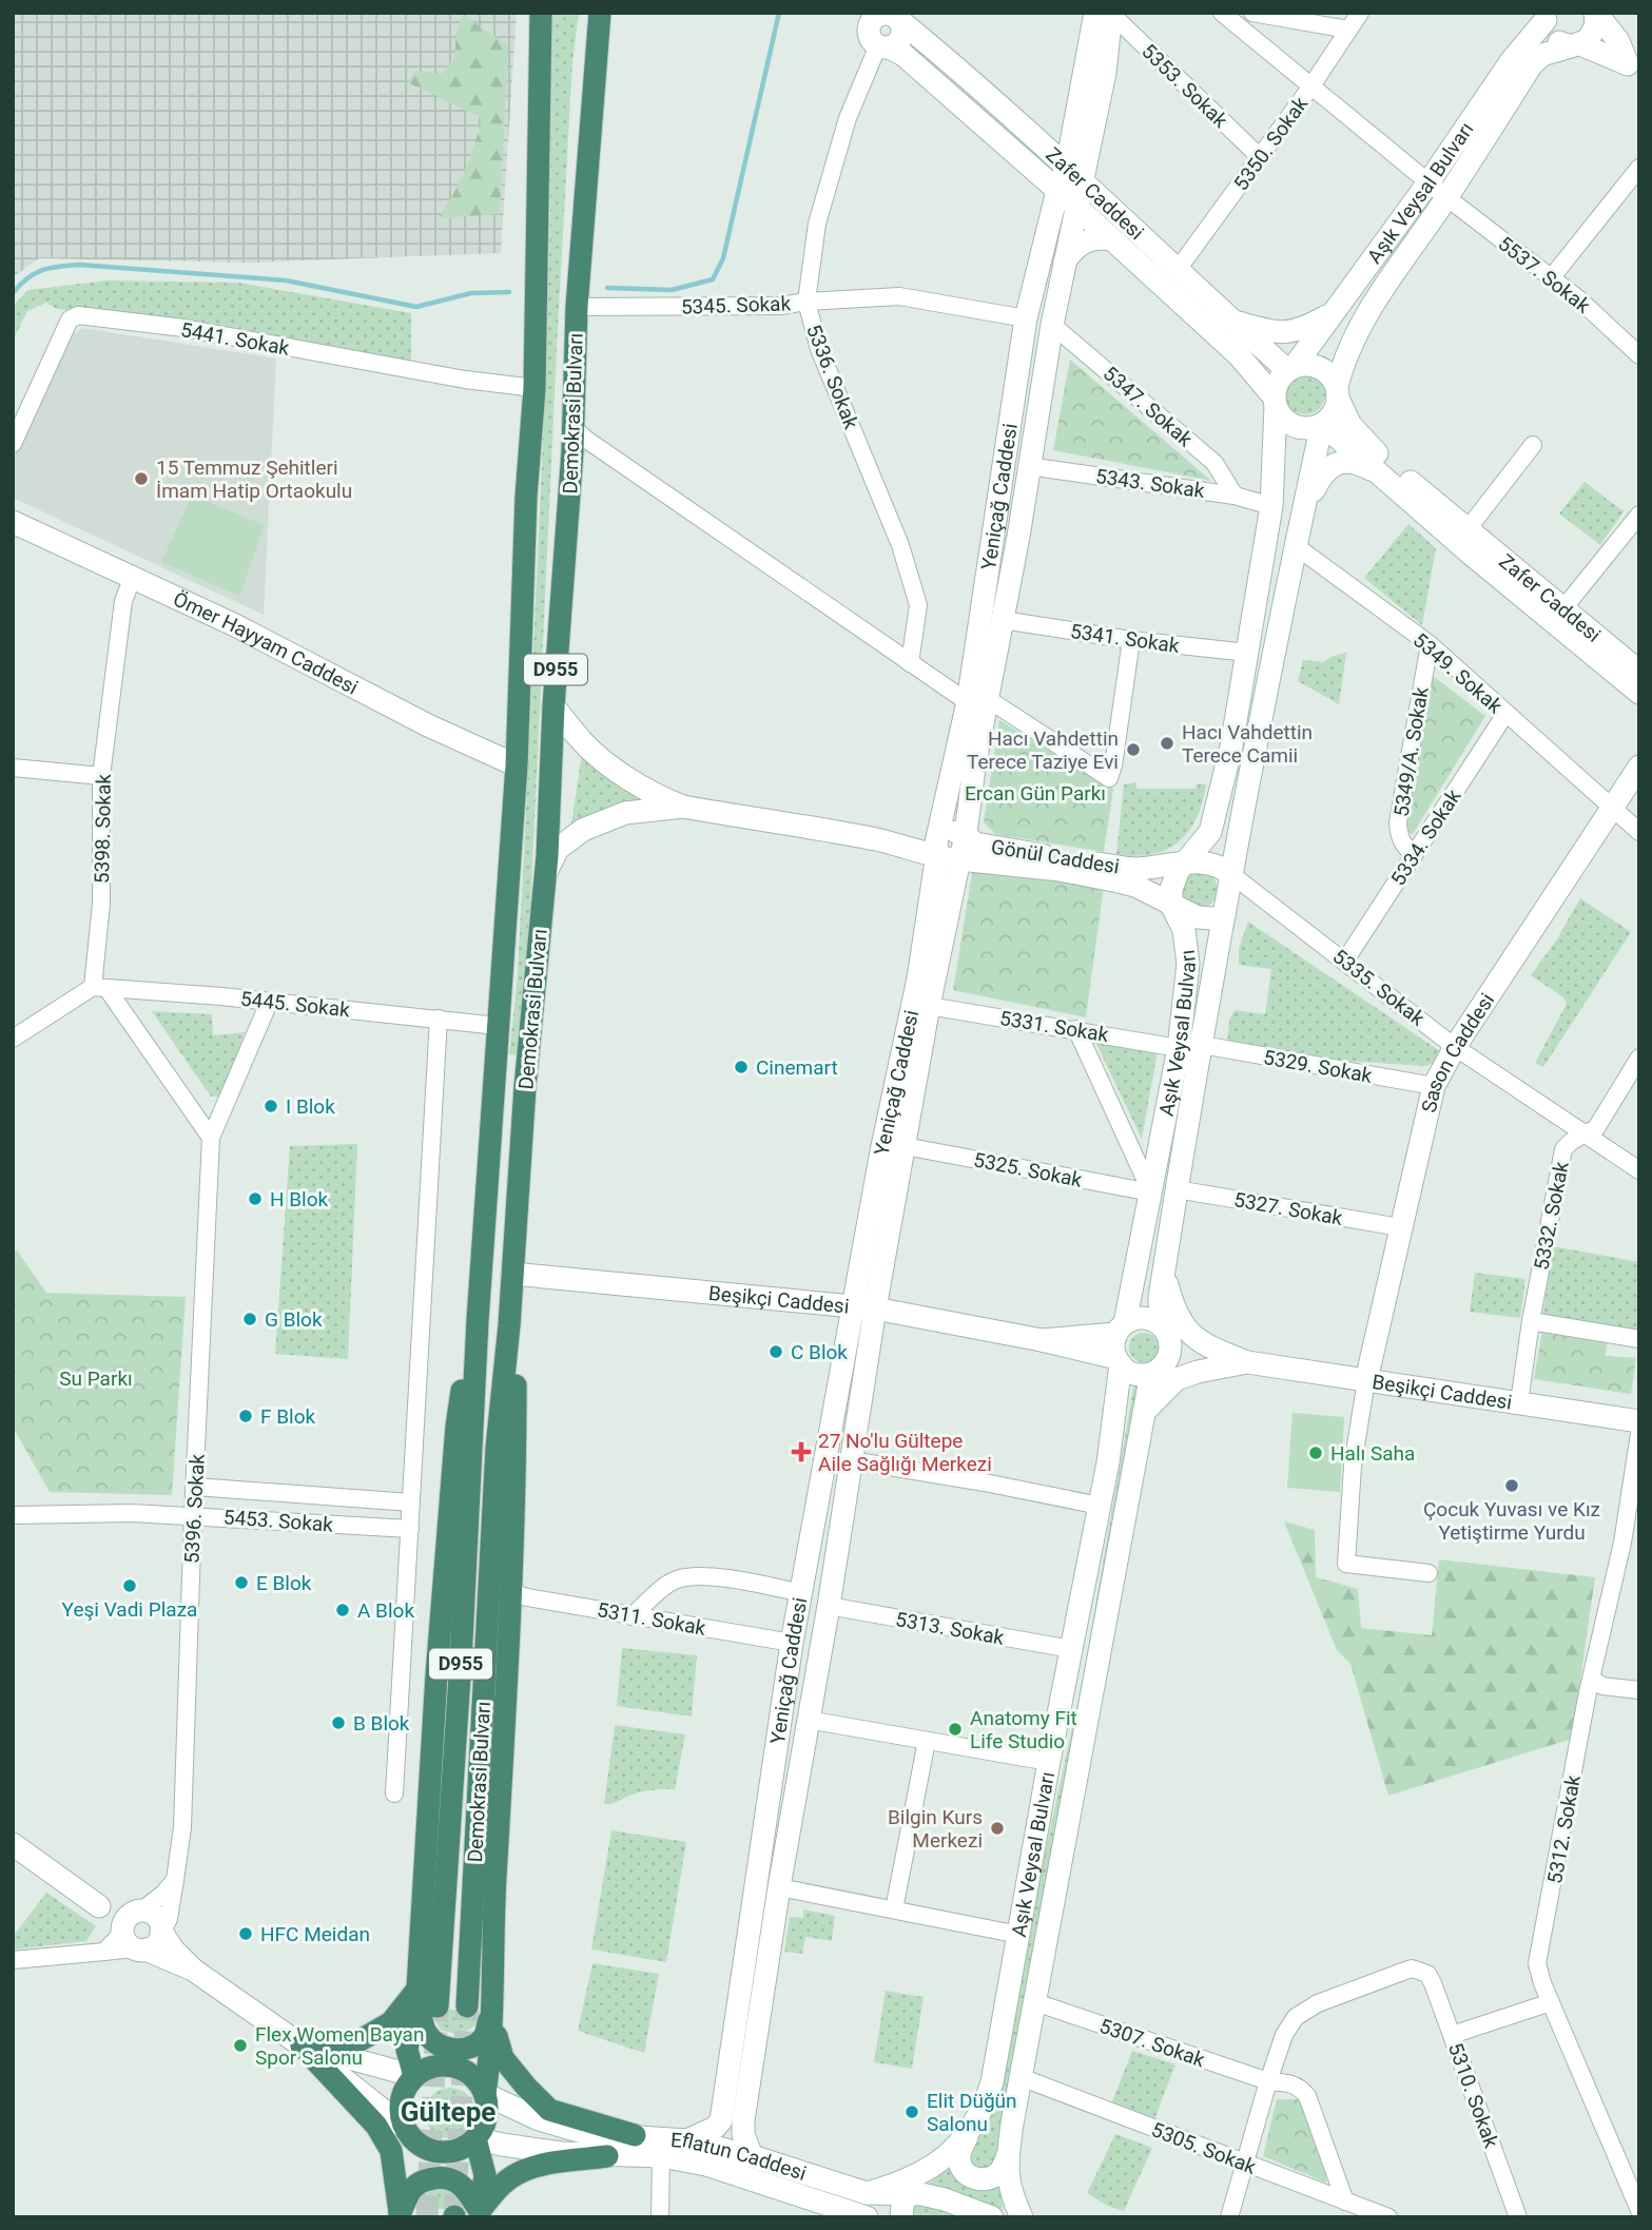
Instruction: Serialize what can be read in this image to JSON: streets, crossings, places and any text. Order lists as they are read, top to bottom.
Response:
{
  "streets": {
    "highway": ["Demokrasi Bulvarı", "D955"],
    "main road": [
      "Aşık Veysal Bulvarı",
      "Zafer Caddesi",
      "Yeniçağ Caddesi",
      "Ömer Hayyam Caddesi",
      "Gönül Caddesi",
      "Sason Caddesi",
      "Beşikçi Caddesi",
      "Eflatun Caddesi"
    ],
    "street": [
      "5353. Sokak",
      "5350. Sokak",
      "5537. Sokak",
      "5345. Sokak",
      "5441. Sokak",
      "5336. Sokak",
      "5347. Sokak",
      "5343. Sokak",
      "5341. Sokak",
      "5349. Sokak",
      "5349/A. Sokak",
      "5398. Sokak",
      "5334. Sokak",
      "5335. Sokak",
      "5445. Sokak",
      "5331. Sokak",
      "5329. Sokak",
      "5325. Sokak",
      "5327. Sokak",
      "5332. Sokak",
      "5396. Sokak",
      "5453. Sokak",
      "5311. Sokak",
      "5313. Sokak",
      "5312. Sokak",
      "5307. Sokak",
      "5310. Sokak",
      "5305. Sokak"
    ]
  },
  "crossings": [
    ["5353. Sokak", "5350. Sokak"],
    ["5353. Sokak", "Yeniçağ Caddesi"],
    ["5350. Sokak", "Zafer Caddesi"],
    ["5350. Sokak", "5537. Sokak"],
    ["Aşık Veysal Bulvarı", "Zafer Caddesi"],
    ["Aşık Veysal Bulvarı", "5537. Sokak"],
    ["Aşık Veysal Bulvarı", "5349. Sokak"],
    ["Aşık Veysal Bulvarı", "Gönül Caddesi"],
    ["Aşık Veysal Bulvarı", "5335. Sokak"],
    ["Aşık Veysal Bulvarı", "5331. Sokak"],
    ["Aşık Veysal Bulvarı", "5329. Sokak"],
    ["Aşık Veysal Bulvarı", "5325. Sokak"],
    ["Aşık Veysal Bulvarı", "5327. Sokak"],
    ["Aşık Veysal Bulvarı", "Beşikçi Caddesi"],
    ["Aşık Veysal Bulvarı", "5313. Sokak"],
    ["Aşık Veysal Bulvarı", "5307. Sokak"],
    ["Aşık Veysal Bulvarı", "5305. Sokak"],
    ["Aşık Veysal Bulvarı", "Eflatun Caddesi"],
    ["Zafer Caddesi", "5336. Sokak"],
    ["Zafer Caddesi", "Yeniçağ Caddesi"],
    ["5345. Sokak", "5336. Sokak"],
    ["5345. Sokak", "Demokrasi Bulvarı"],
    ["5345. Sokak", "Yeniçağ Caddesi"],
    ["5441. Sokak", "Demokrasi Bulvarı"],
    ["5347. Sokak", "5343. Sokak"],
    ["5347. Sokak", "Yeniçağ Caddesi"],
    ["Demokrasi Bulvarı", "Ömer Hayyam Caddesi"],
    ["Demokrasi Bulvarı", "5445. Sokak"],
    ["Demokrasi Bulvarı", "Beşikçi Caddesi"],
    ["5343. Sokak", "Yeniçağ Caddesi"],
    ["Yeniçağ Caddesi", "5341. Sokak"],
    ["Yeniçağ Caddesi", "Gönül Caddesi"],
    ["Yeniçağ Caddesi", "5331. Sokak"],
    ["Yeniçağ Caddesi", "5325. Sokak"],
    ["Yeniçağ Caddesi", "Beşikçi Caddesi"],
    ["Yeniçağ Caddesi", "5311. Sokak"],
    ["Yeniçağ Caddesi", "5313. Sokak"],
    ["Yeniçağ Caddesi", "Eflatun Caddesi"],
    ["Ömer Hayyam Caddesi", "5398. Sokak"],
    ["5349. Sokak", "5349/A. Sokak"],
    ["5349. Sokak", "5334. Sokak"],
    ["5349. Sokak", "Sason Caddesi"],
    ["5349/A. Sokak", "5334. Sokak"],
    ["5398. Sokak", "5445. Sokak"],
    ["5334. Sokak", "5335. Sokak"],
    ["Gönül Caddesi", "5335. Sokak"],
    ["5335. Sokak", "Sason Caddesi"],
    ["5335. Sokak", "5332. Sokak"],
    ["Sason Caddesi", "5329. Sokak"],
    ["Sason Caddesi", "5327. Sokak"],
    ["Sason Caddesi", "Beşikçi Caddesi"],
    ["5332. Sokak", "Beşikçi Caddesi"],
    ["5396. Sokak", "5453. Sokak"],
    ["5307. Sokak", "5310. Sokak"],
    ["5307. Sokak", "5305. Sokak"]
  ],
  "districts": ["Gültepe"],
  "parks": ["Ercan Gün Parkı", "Su Parkı"],
  "places": {
    "other": [
      "15 Temmuz Şehitleri İmam Hatip Ortaokulu",
      "Hacı Vahdettin Terece Camii",
      "Hacı Vahdettin Terece Taziye Evi",
      "Cinemart",
      "I Blok",
      "H Blok",
      "G Blok",
      "C Blok",
      "F Blok",
      "Halı Saha",
      "Çocuk Yuvası ve Kız Yetiştirme Yurdu",
      "E Blok",
      "Yeşi Vadi Plaza",
      "A Blok",
      "B Blok",
      "Anatomy Fit Life Studio",
      "Bilgin Kurs Merkezi",
      "HFC Meidan",
      "Flex Women Bayan Spor Salonu",
      "Elit Düğün Salonu"
    ],
    "health": ["27 No'lu Gültepe Aile Sağlığı Merkezi"]
  }
}
